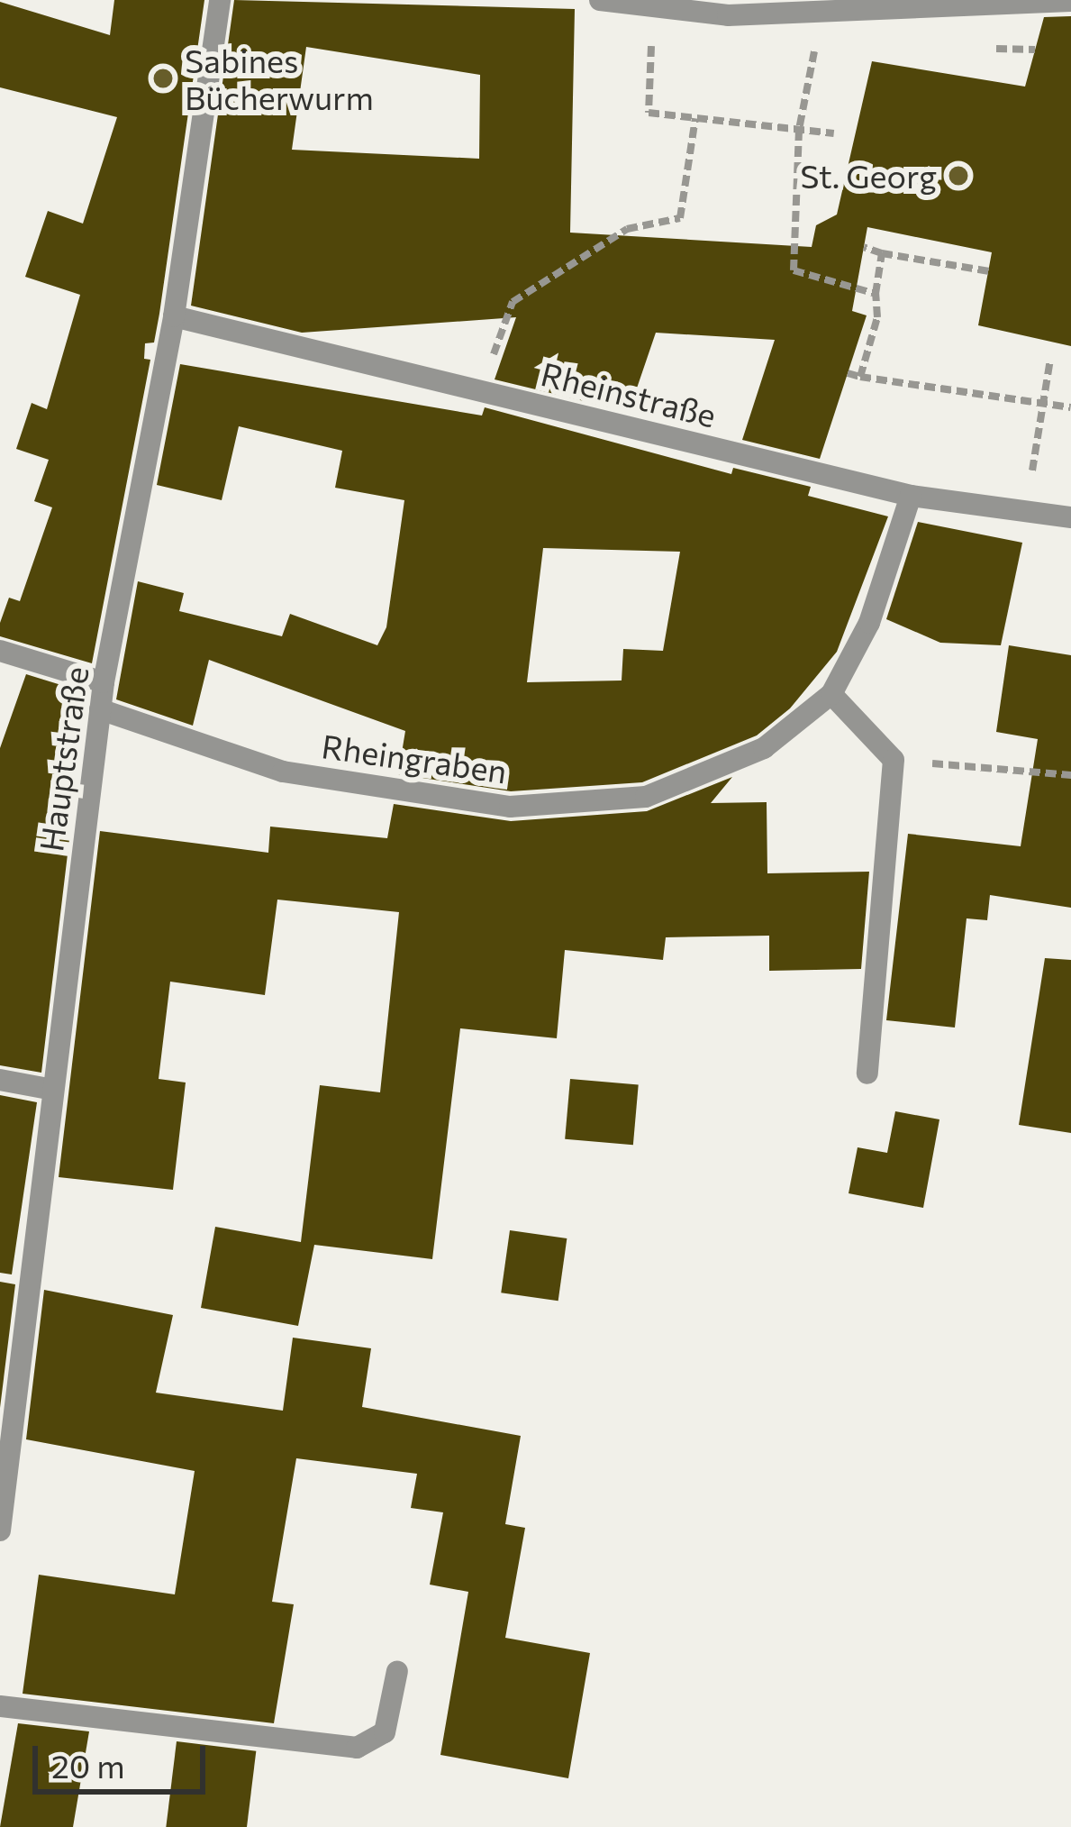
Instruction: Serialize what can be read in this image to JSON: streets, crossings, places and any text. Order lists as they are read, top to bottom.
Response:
{
  "streets": {
    "street": ["Rheinstraße", "Rheingraben", "Hauptstraße"]
  },
  "crossings": [
    ["Rheinstraße", "Rheingraben"],
    ["Rheinstraße", "Hauptstraße"],
    ["Rheingraben", "Hauptstraße"]
  ],
  "places": ["Sabines Bücherwurm", "St. Georg"],
  "scale_bar": "20 m"
}
